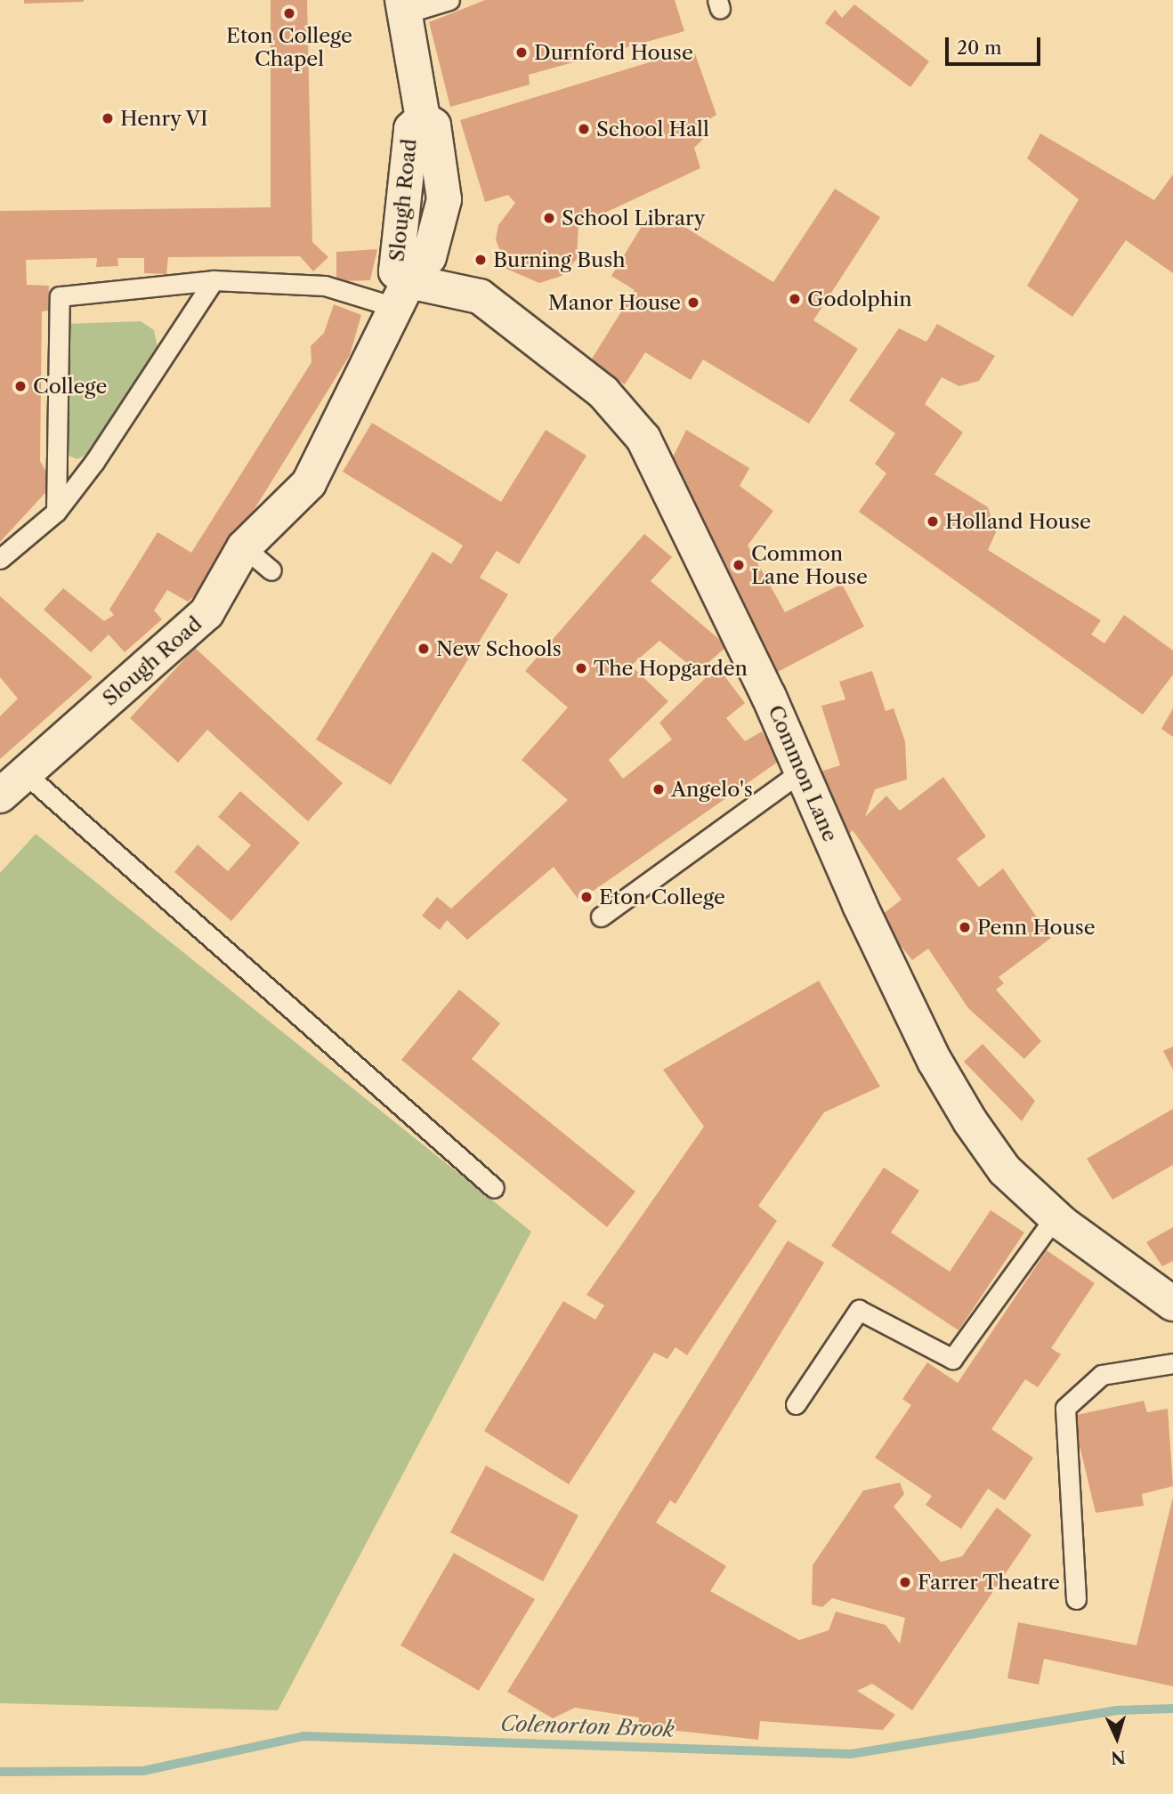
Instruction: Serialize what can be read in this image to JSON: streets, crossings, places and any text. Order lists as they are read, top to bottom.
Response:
{
  "streets": {
    "street": ["Slough Road", "Common Lane"]
  },
  "crossings": [
    ["Slough Road", "Common Lane"]
  ],
  "water": ["Colenorton Brook"],
  "places": [
    "Eton College Chapel",
    "Durnford House",
    "Henry VI",
    "School Hall",
    "School Library",
    "Burning Bush",
    "Godolphin",
    "Manor House",
    "College",
    "Holland House",
    "Common Lane House",
    "New Schools",
    "The Hopgarden",
    "Angelo's",
    "Eton College",
    "Penn House",
    "Farrer Theatre"
  ],
  "scale_bar": "20 m",
  "north": "bottom"
}
